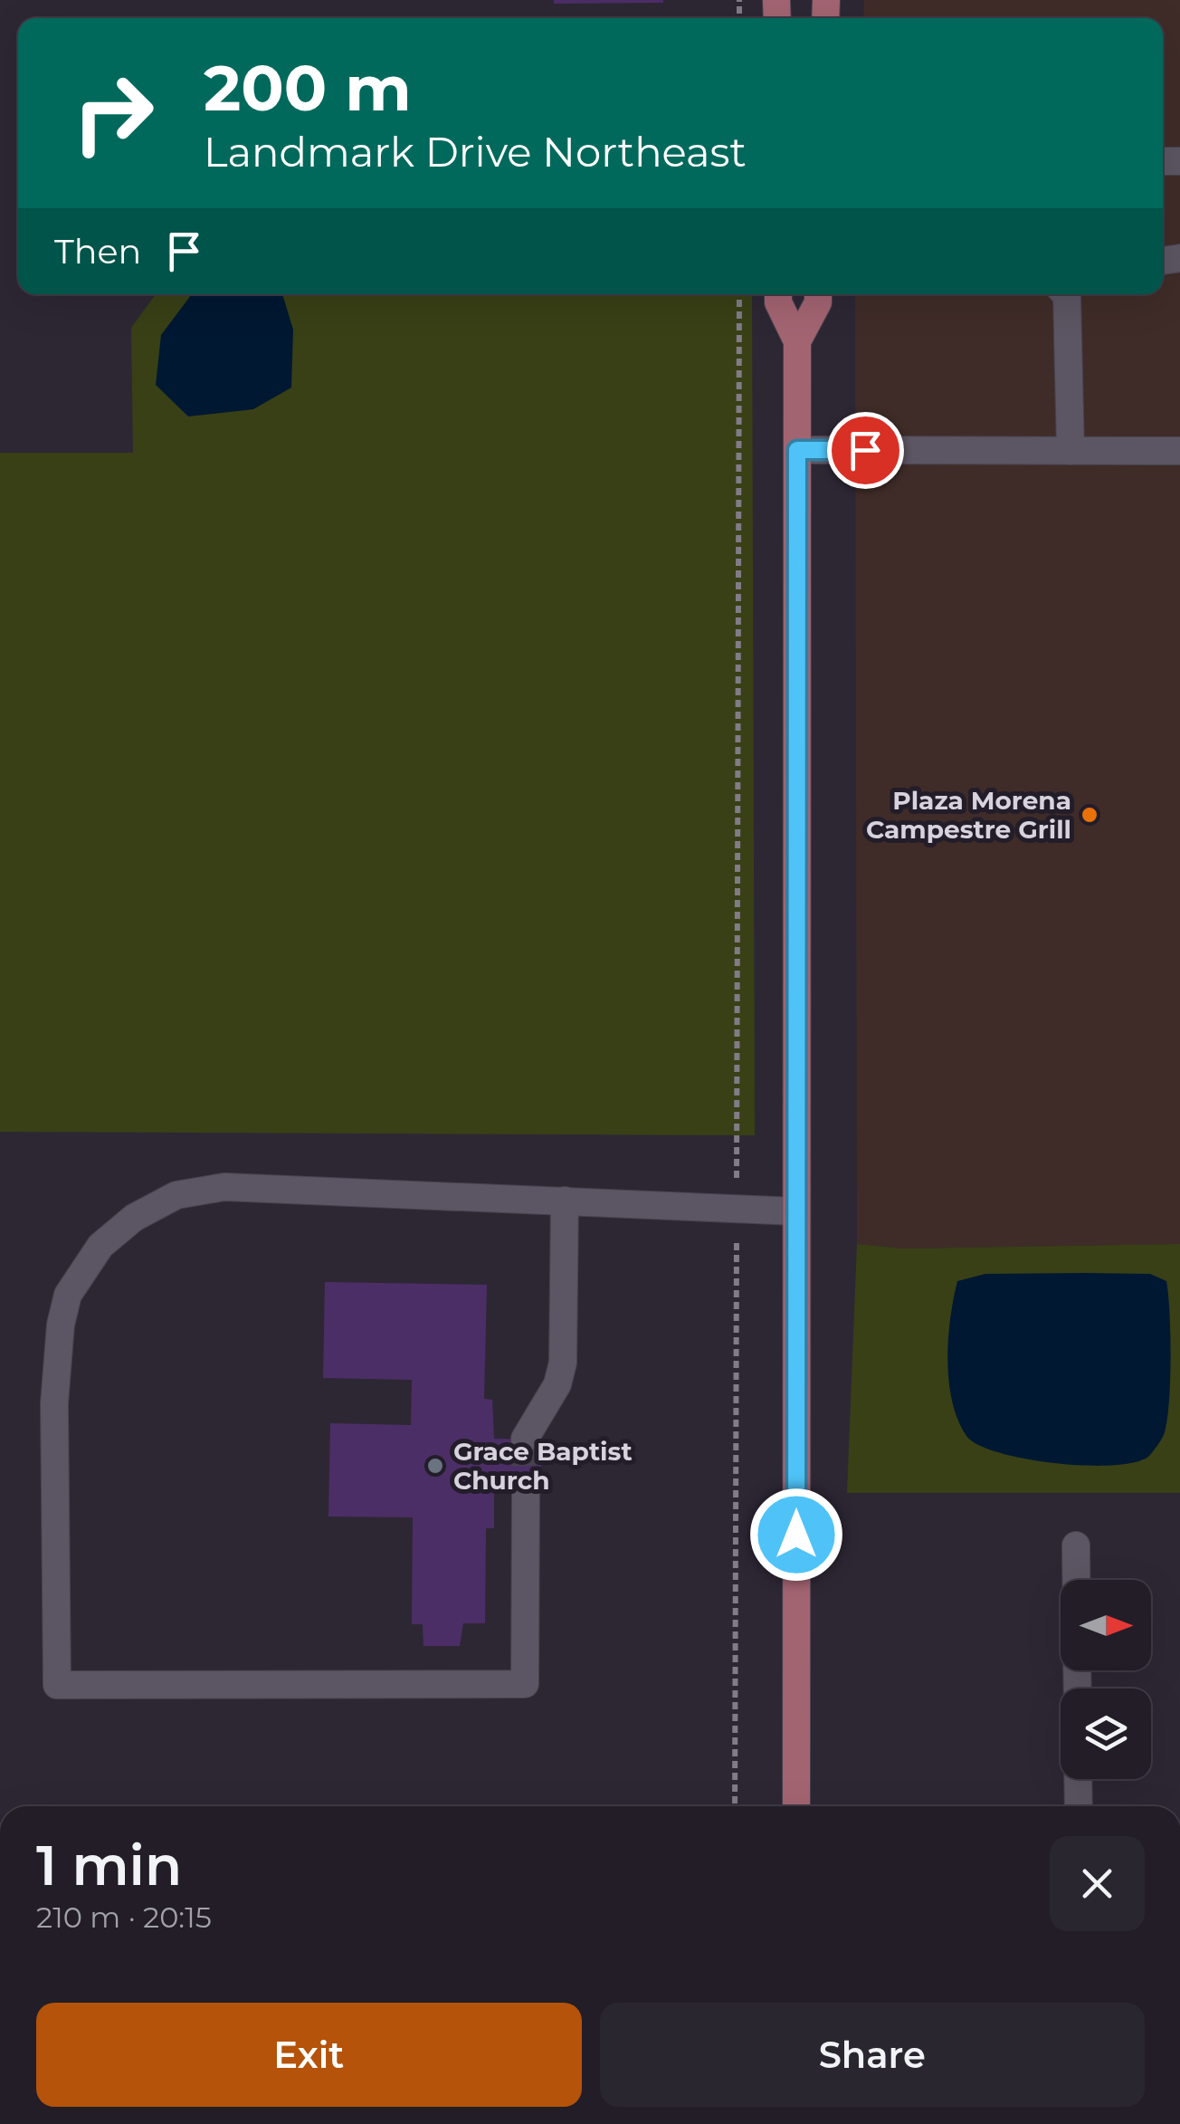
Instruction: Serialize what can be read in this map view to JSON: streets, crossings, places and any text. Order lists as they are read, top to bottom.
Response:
{
  "places": ["Plaza Morena Campestre Grill", "Grace Baptist Church"],
  "north": "right",
  "page": {
    "turn": ["200 m", "Landmark Drive Northeast"],
    "then": "Then",
    "heading": ["1 min", "210 m · 20:15"],
    "buttons": ["Exit", "Share"]
  }
}
